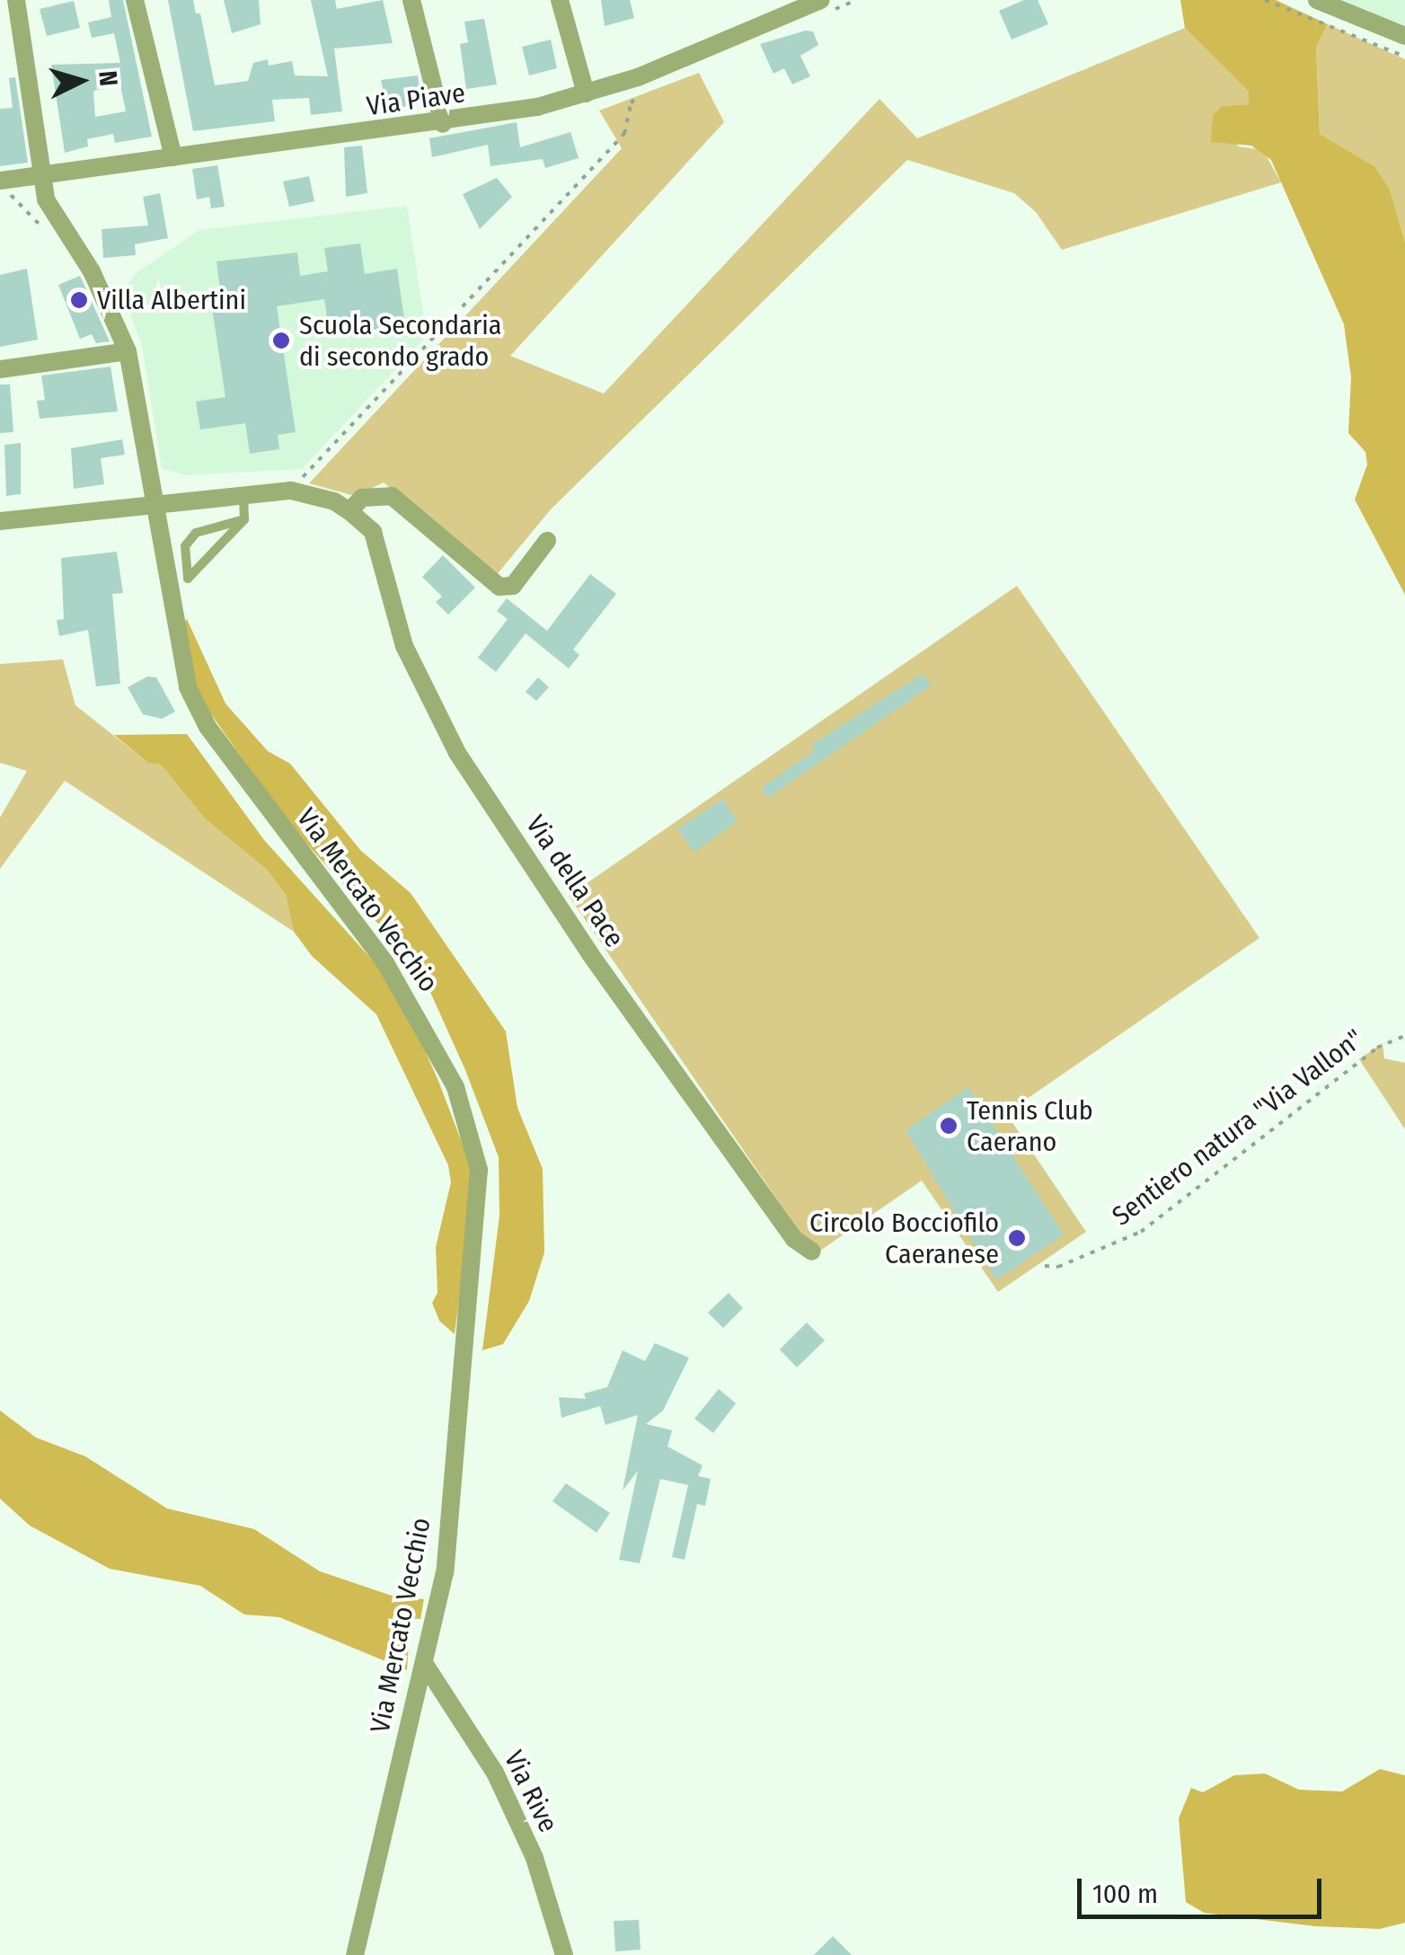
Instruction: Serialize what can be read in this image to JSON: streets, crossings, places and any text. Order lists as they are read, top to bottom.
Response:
{
  "streets": {
    "street": [
      "Via Piave",
      "Via della Pace",
      "Via Mercato Vecchio",
      "Via Rive"
    ],
    "path": ["Sentiero natura \"Via Vallon\""]
  },
  "crossings": [
    ["Via Piave", "Via Mercato Vecchio"],
    ["Via della Pace", "Via Mercato Vecchio"],
    ["Via Mercato Vecchio", "Via Rive"]
  ],
  "places": [
    "Villa Albertini",
    "Scuola Secondaria di secondo grado",
    "Tennis Club Caerano",
    "Circolo Bocciofilo Caeranese"
  ],
  "scale_bar": "100 m",
  "north": "right"
}
